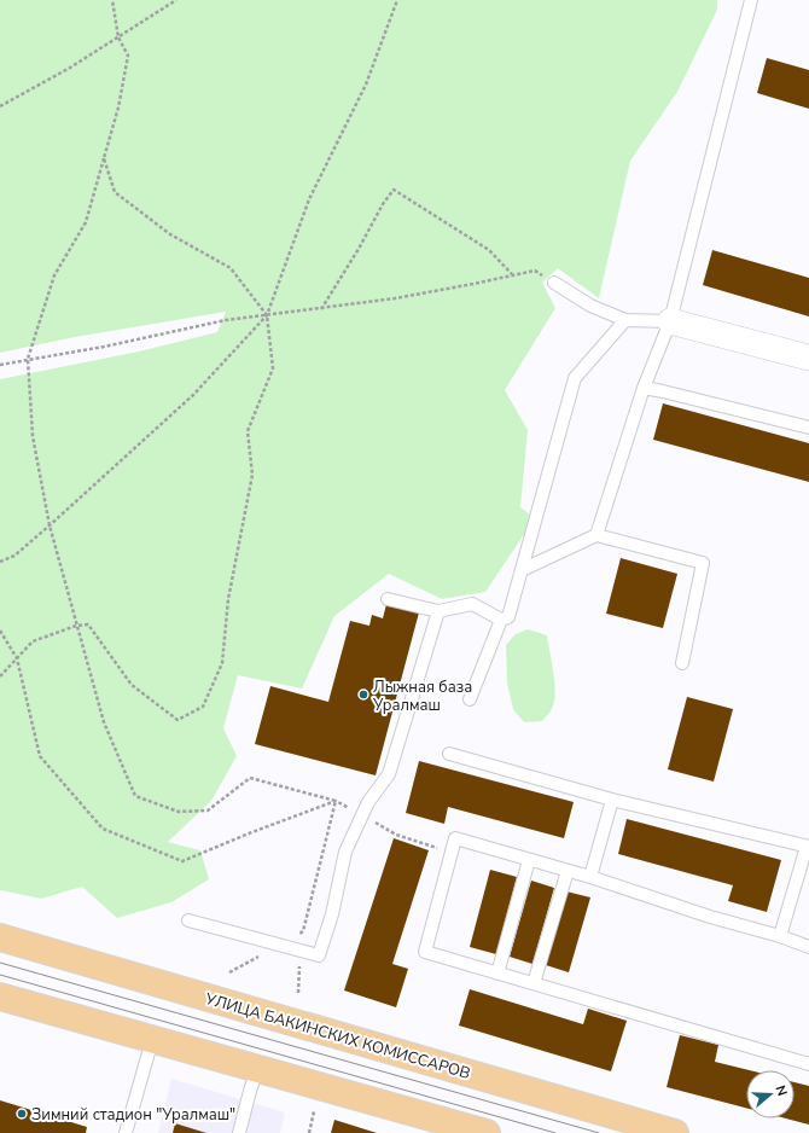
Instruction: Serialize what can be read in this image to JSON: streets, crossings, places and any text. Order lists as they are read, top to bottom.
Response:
{
  "streets": {
    "main road": ["УЛИЦА БАКИНСКИХ КОМИССАРОВ"]
  },
  "places": ["Лыжная база Уралмаш", "Зимний стадион \"Уралмаш\""],
  "north": "right"
}
